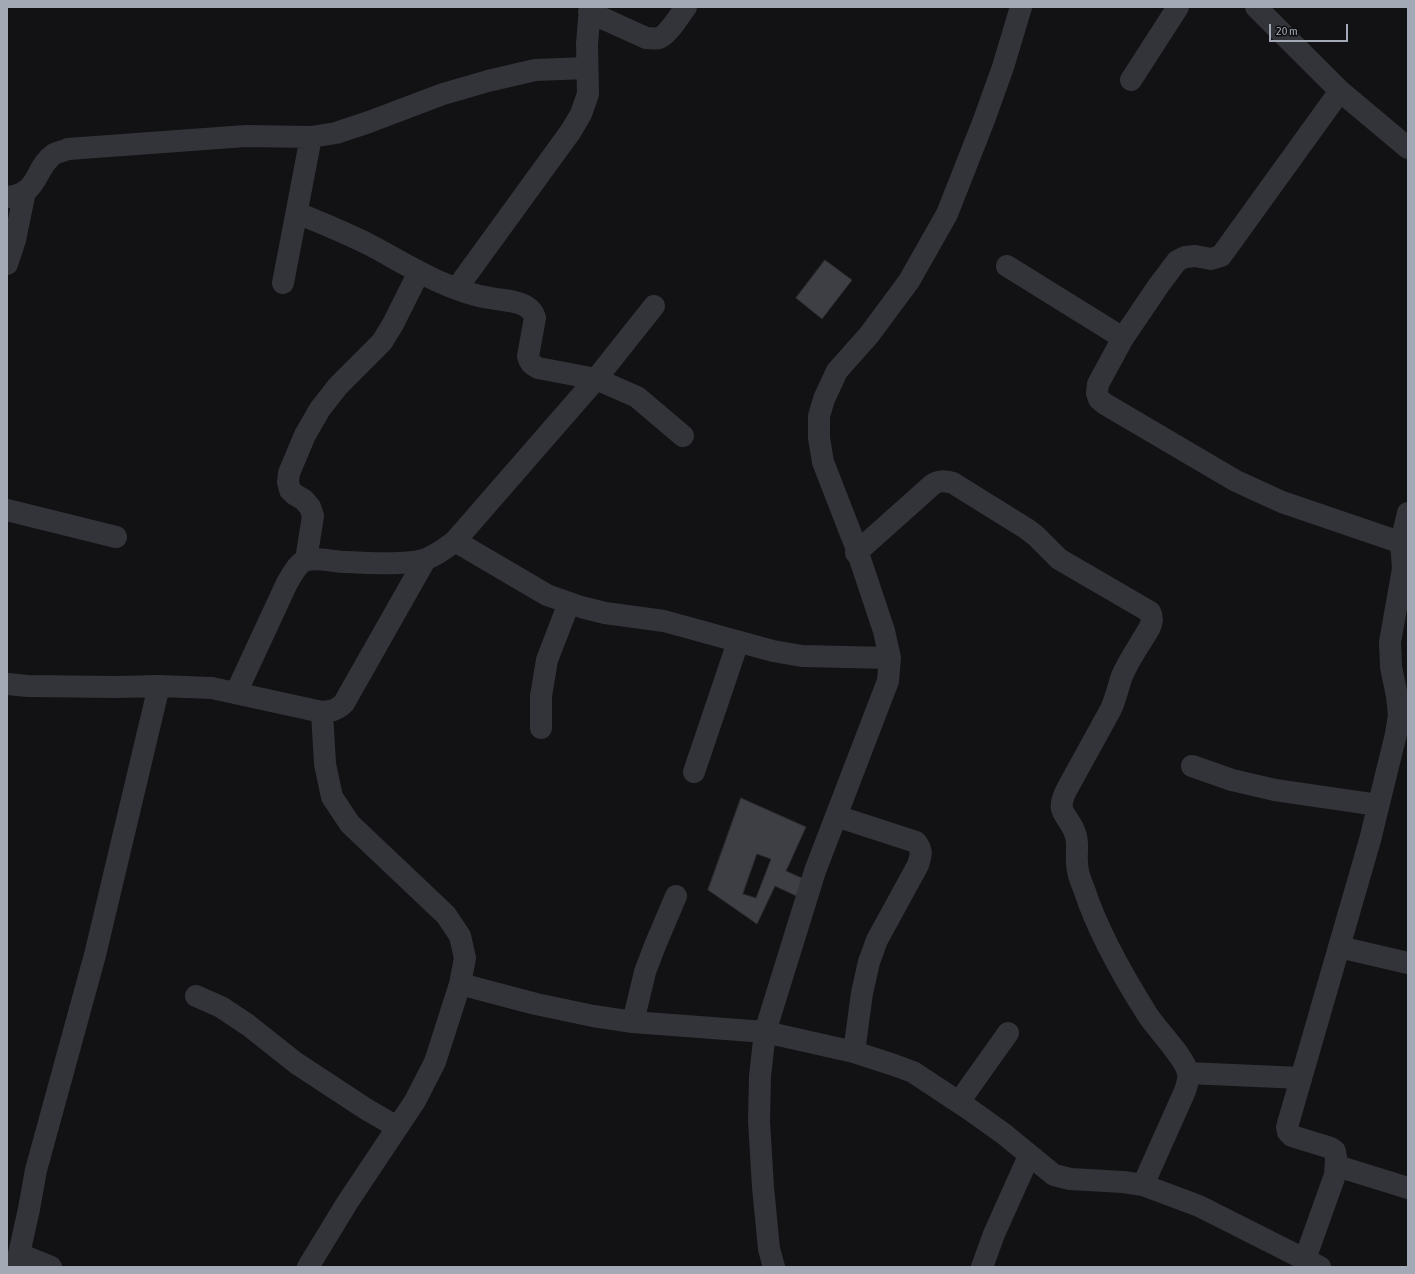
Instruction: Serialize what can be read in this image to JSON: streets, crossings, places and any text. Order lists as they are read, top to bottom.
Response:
{
  "scale_bar": "20 m"
}
